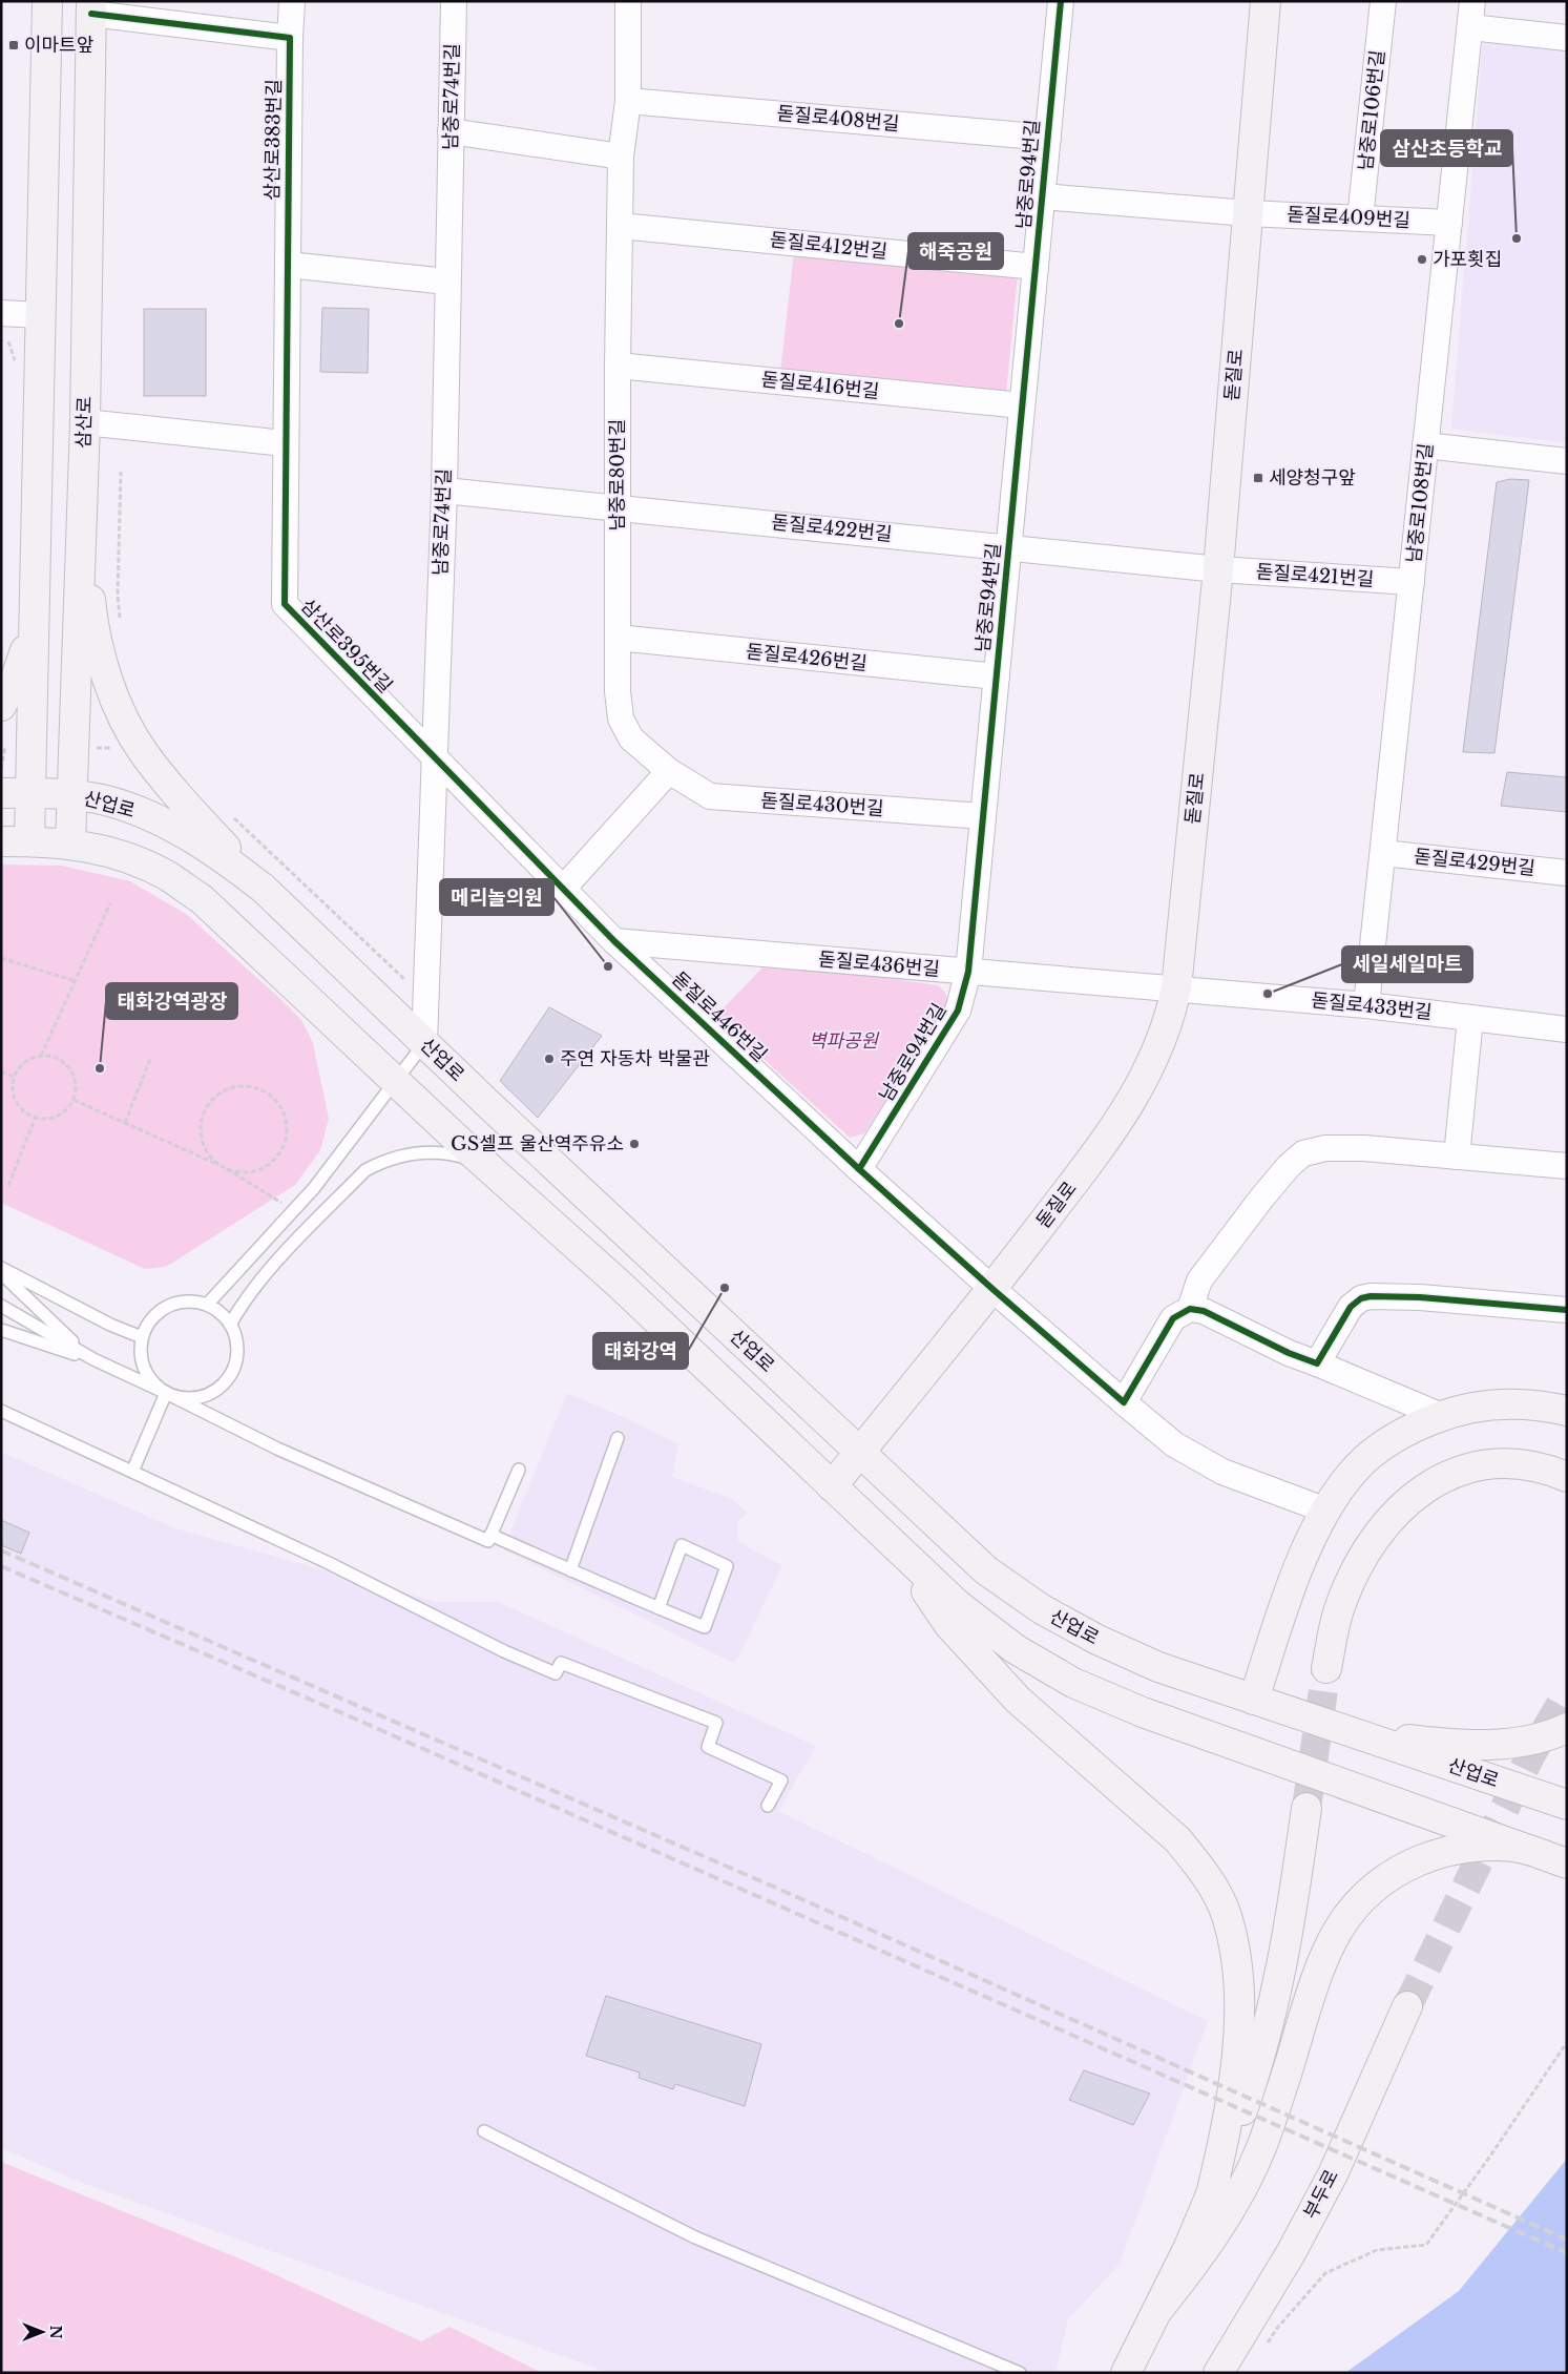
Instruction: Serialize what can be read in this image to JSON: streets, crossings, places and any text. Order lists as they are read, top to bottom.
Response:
{
  "streets": {
    "main road": [
      "돋질로",
      "삼산로",
      "산업로",
      "부두로"
    ],
    "street": [
      "남중로74번길",
      "남중로106번길",
      "돋질로408번길",
      "삼산로383번길",
      "남중로94번길",
      "돋질로409번길",
      "돋질로412번길",
      "돋질로416번길",
      "남중로80번길",
      "남중로108번길",
      "돋질로422번길",
      "돋질로421번길",
      "삼산로395번길",
      "돋질로426번길",
      "돋질로430번길",
      "돋질로429번길",
      "돋질로436번길",
      "돋질로433번길",
      "돋질로446번길"
    ]
  },
  "crossings": [
    ["남중로74번길", "돋질로422번길"],
    ["남중로74번길", "삼산로395번길"],
    ["남중로74번길", "산업로"],
    ["남중로74번길", "돋질로446번길"],
    ["남중로106번길", "돋질로409번길"],
    ["돋질로408번길", "남중로94번길"],
    ["돋질로408번길", "남중로80번길"],
    ["삼산로383번길", "삼산로395번길"],
    ["남중로94번길", "돋질로409번길"],
    ["남중로94번길", "돋질로412번길"],
    ["남중로94번길", "돋질로416번길"],
    ["남중로94번길", "돋질로422번길"],
    ["남중로94번길", "돋질로426번길"],
    ["남중로94번길", "돋질로430번길"],
    ["남중로94번길", "돋질로436번길"],
    ["남중로94번길", "돋질로446번길"],
    ["돋질로409번길", "돋질로"],
    ["돋질로409번길", "남중로108번길"],
    ["돋질로412번길", "남중로80번길"],
    ["돋질로", "돋질로422번길"],
    ["돋질로", "돋질로421번길"],
    ["돋질로", "산업로"],
    ["돋질로", "돋질로436번길"],
    ["돋질로", "돋질로433번길"],
    ["돋질로", "돋질로446번길"],
    ["돋질로416번길", "남중로80번길"],
    ["삼산로", "산업로"],
    ["남중로80번길", "돋질로422번길"],
    ["남중로80번길", "돋질로426번길"],
    ["남중로80번길", "돋질로430번길"],
    ["남중로108번길", "돋질로421번길"],
    ["남중로108번길", "돋질로429번길"],
    ["남중로108번길", "돋질로433번길"],
    ["돋질로422번길", "돋질로421번길"],
    ["삼산로395번길", "돋질로446번길"],
    ["돋질로436번길", "돋질로433번길"],
    ["돋질로436번길", "돋질로446번길"]
  ],
  "parks": ["벽파공원"],
  "places": {
    "transit": ["이마트앞", "세양청구앞"],
    "other": [
      "삼산초등학교",
      "가포횟집",
      "해죽공원",
      "메리놀의원",
      "세일세일마트",
      "주연 자동차 박물관",
      "태화강역광장",
      "GS셀프 울산역주유소",
      "태화강역"
    ]
  },
  "north": "right"
}
